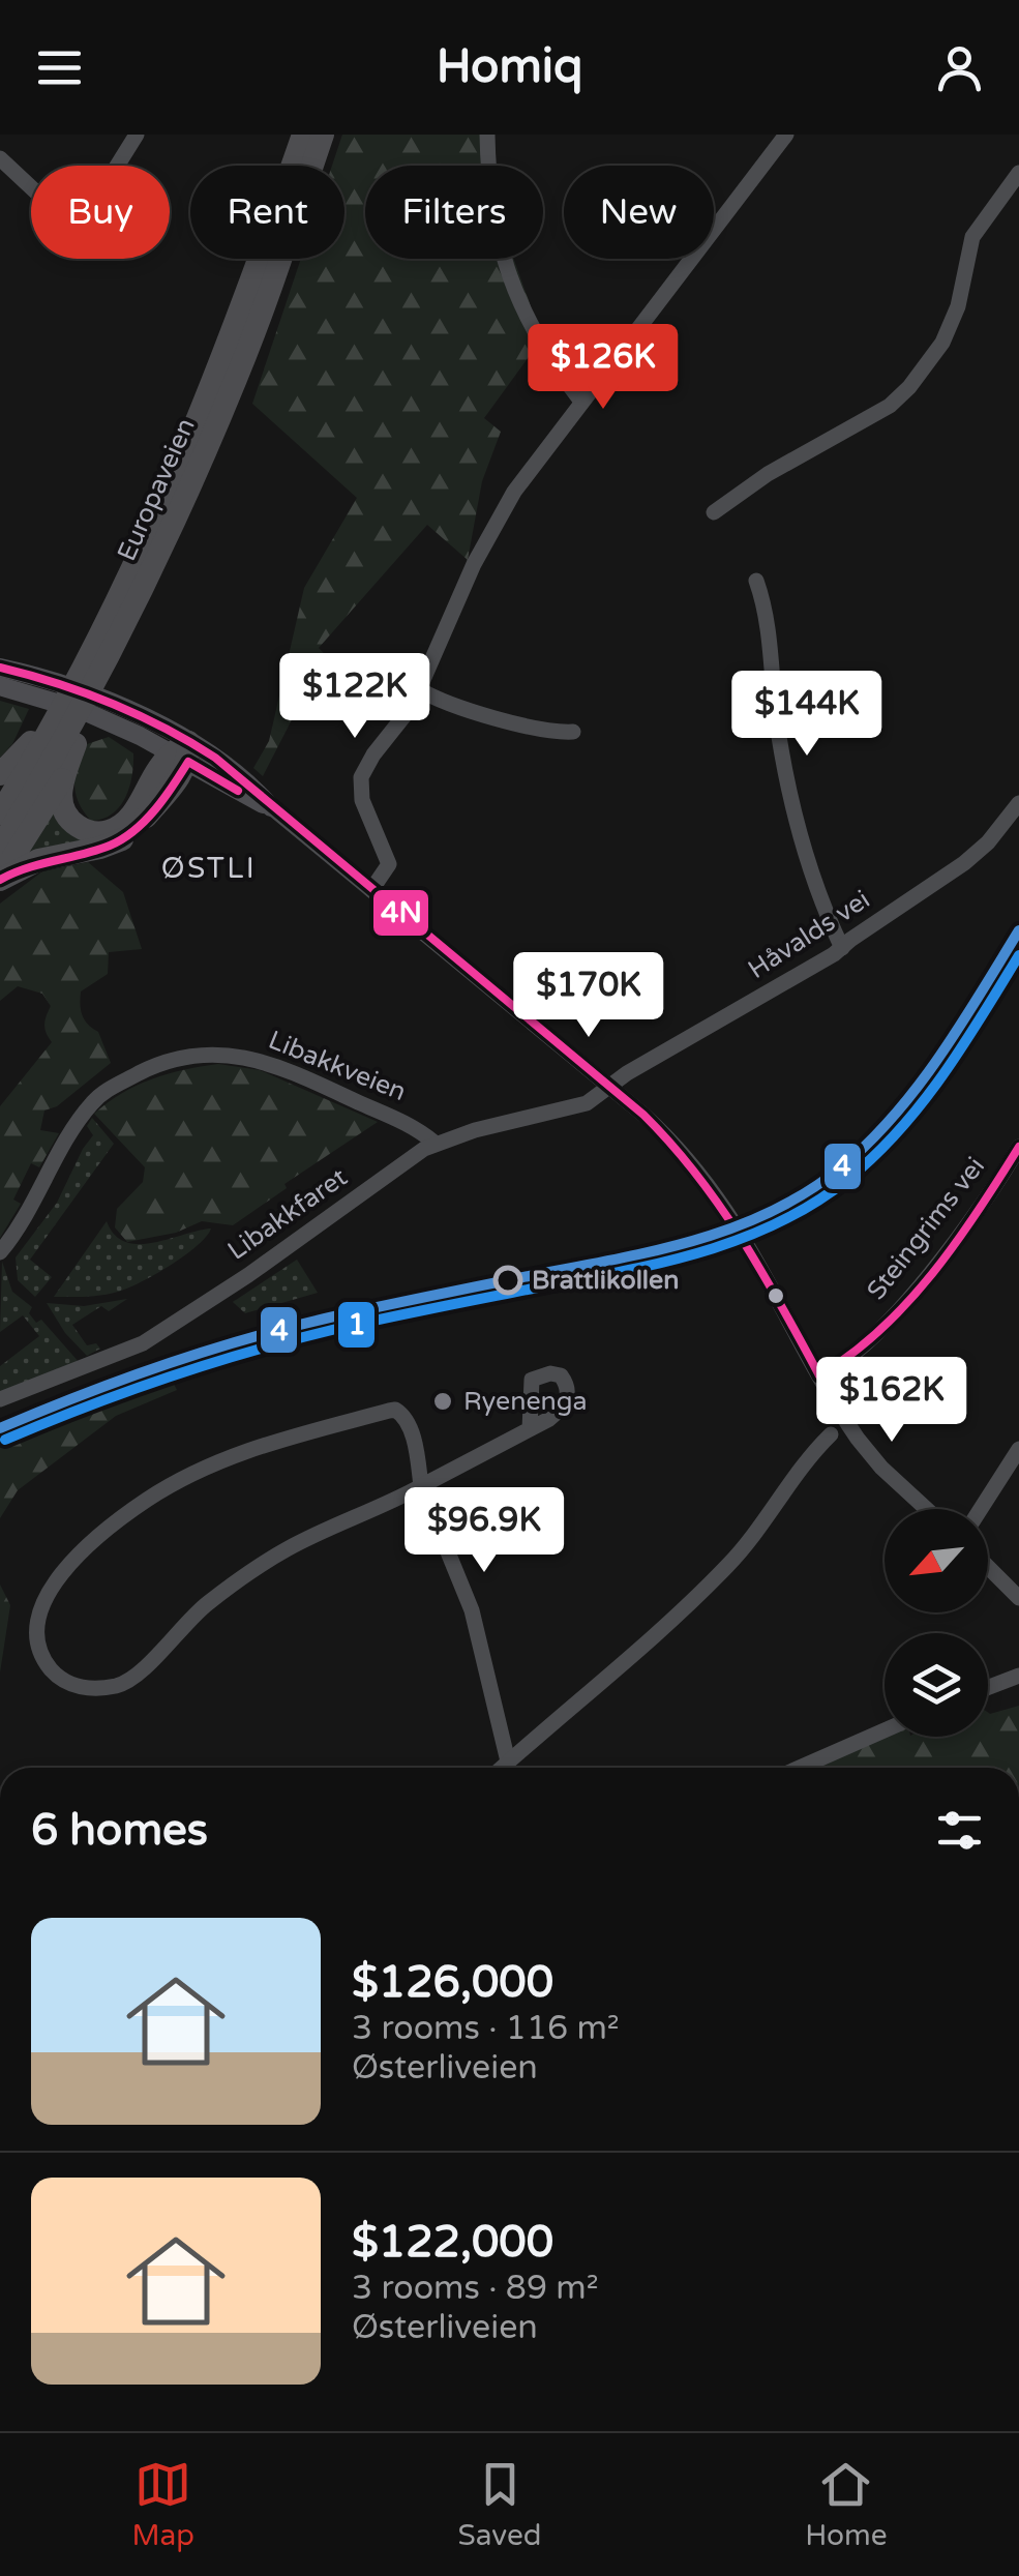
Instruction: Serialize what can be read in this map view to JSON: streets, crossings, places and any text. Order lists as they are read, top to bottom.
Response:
{
  "streets": {
    "highway": ["Europaveien"],
    "street": [
      "Håvalds vei",
      "Libakkveien",
      "Libakkfaret",
      "Steingrims vei"
    ]
  },
  "crossings": [
    ["Håvalds vei", "Libakkfaret"],
    ["Libakkveien", "Libakkfaret"]
  ],
  "districts": ["ØSTLI"],
  "places": ["Brattlikollen", "Ryenenga"],
  "lines": ["transit line 4N", "transit line 4", "transit line 1"],
  "north": "bottom left",
  "page": {
    "header": "Homiq",
    "chip": [
      "Buy",
      "Rent",
      "Filters",
      "New"
    ],
    "price": [
      "$126K",
      "$122K",
      "$144K",
      "$170K",
      "$162K",
      "$96.9K"
    ],
    "heading": "6 homes",
    "list": [
      {
        "name": "$126,000",
        "note": "3 rooms · 116 m² · Østerliveien"
      },
      {
        "name": "$122,000",
        "note": "3 rooms · 89 m² · Østerliveien"
      }
    ],
    "tabs": ["Map", "Saved", "Home"]
  }
}
